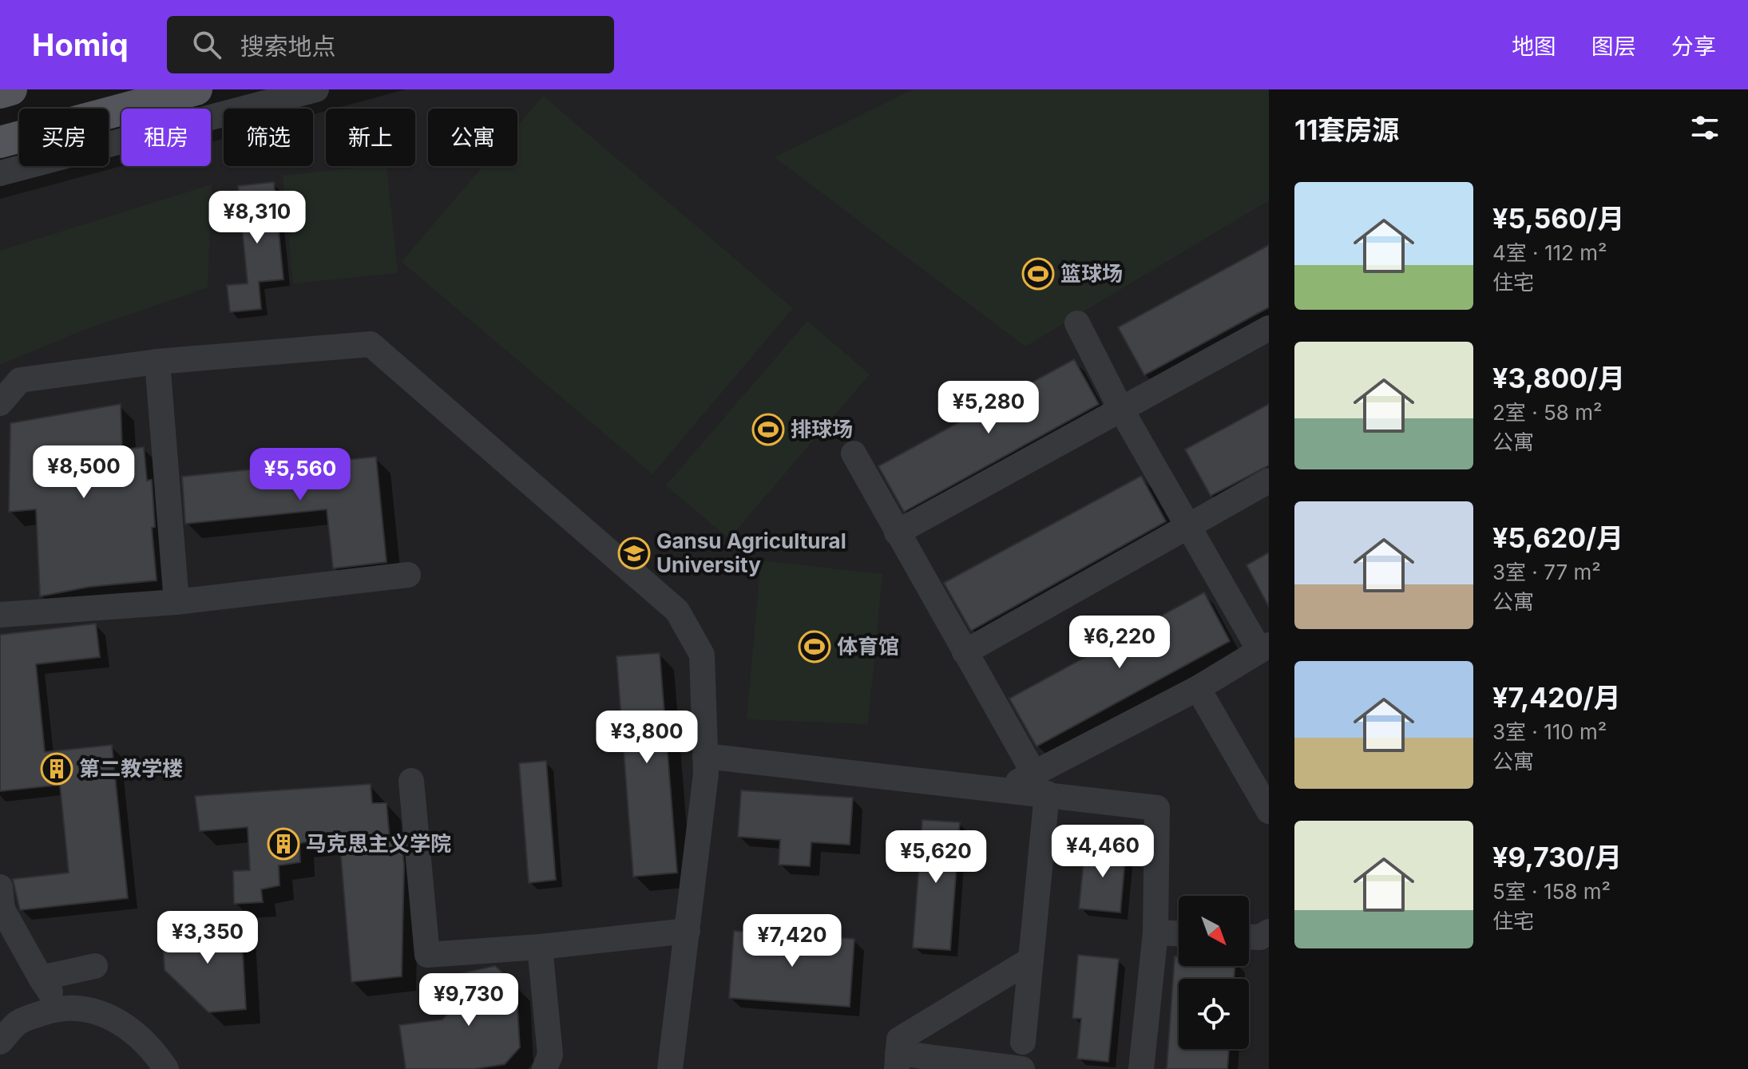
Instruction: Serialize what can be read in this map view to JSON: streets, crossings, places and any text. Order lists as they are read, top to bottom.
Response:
{
  "places": {
    "sports": ["篮球场", "排球场", "体育馆"],
    "school or university": ["Gansu Agricultural University"],
    "building": ["第二教学楼", "马克思主义学院"]
  },
  "north": "bottom right",
  "page": {
    "header": "Homiq",
    "search": "搜索地点",
    "nav": ["地图", "图层", "分享"],
    "heading": "11套房源",
    "chip": [
      "买房",
      "租房",
      "筛选",
      "新上",
      "公寓"
    ],
    "list": [
      {
        "name": "¥5,560/月",
        "note": "4室 · 112 m² · 住宅"
      },
      {
        "name": "¥3,800/月",
        "note": "2室 · 58 m² · 公寓"
      },
      {
        "name": "¥5,620/月",
        "note": "3室 · 77 m² · 公寓"
      },
      {
        "name": "¥7,420/月",
        "note": "3室 · 110 m² · 公寓"
      },
      {
        "name": "¥9,730/月",
        "note": "5室 · 158 m² · 住宅"
      }
    ],
    "price": [
      "¥8,310",
      "¥5,280",
      "¥8,500",
      "¥5,560",
      "¥6,220",
      "¥3,800",
      "¥4,460",
      "¥5,620",
      "¥3,350",
      "¥7,420",
      "¥9,730"
    ]
  }
}
